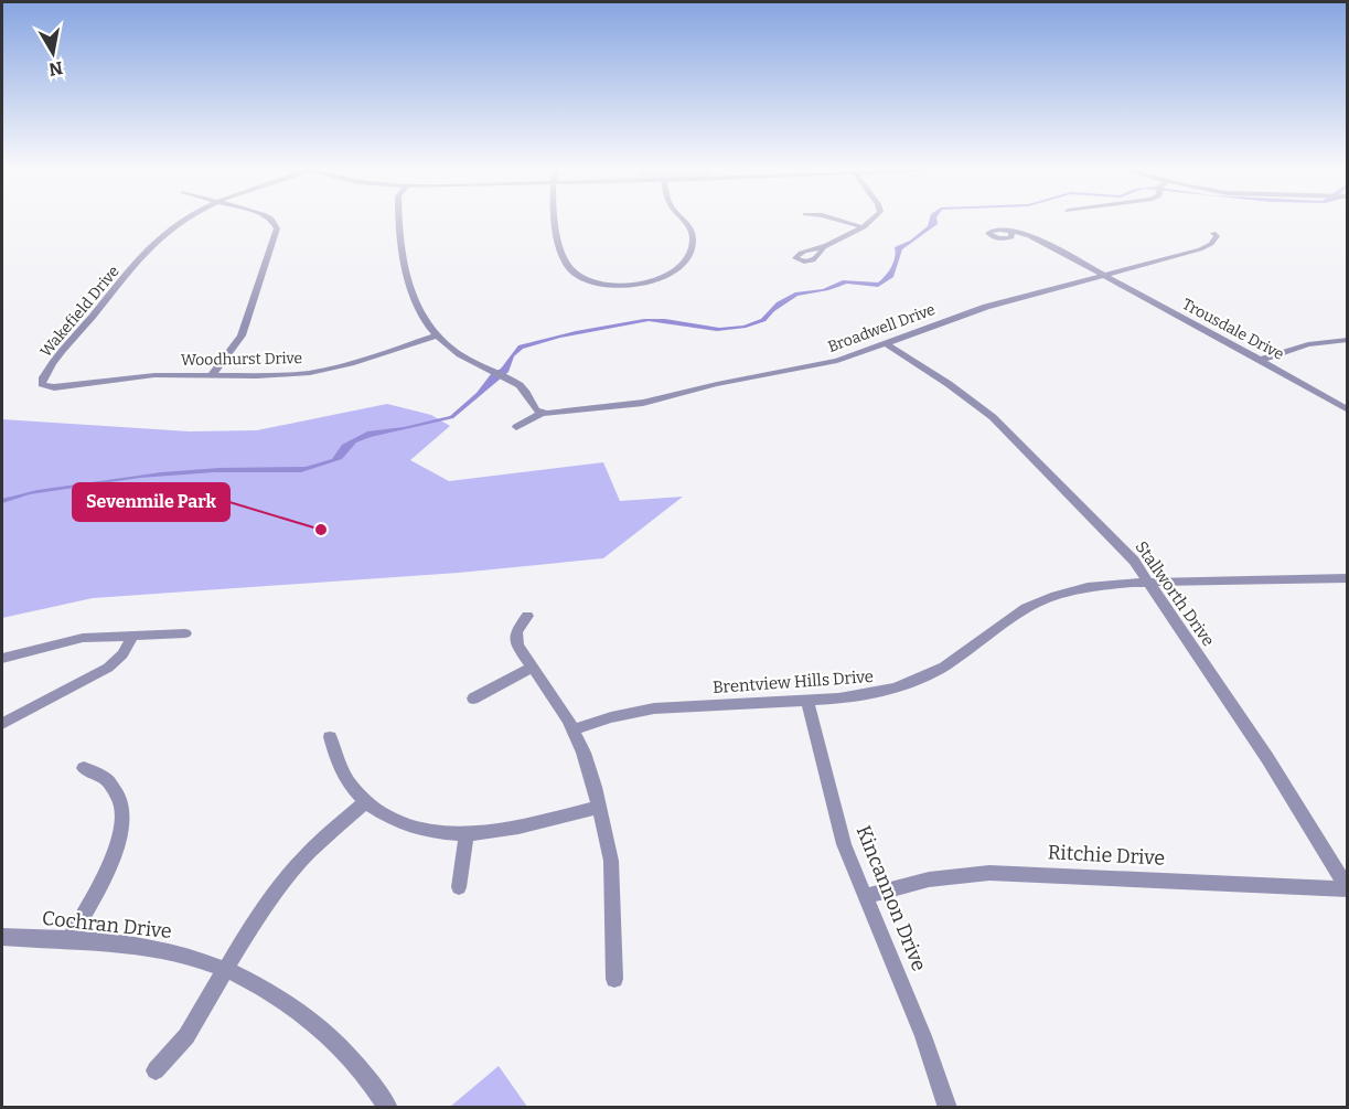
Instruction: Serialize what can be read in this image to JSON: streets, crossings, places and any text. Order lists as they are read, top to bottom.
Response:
{
  "streets": {
    "street": [
      "Wakefield Drive",
      "Broadwell Drive",
      "Trousdale Drive",
      "Woodhurst Drive",
      "Stallworth Drive",
      "Brentview Hills Drive",
      "Ritchie Drive",
      "Kincannon Drive",
      "Cochran Drive"
    ]
  },
  "crossings": [
    ["Wakefield Drive", "Woodhurst Drive"],
    ["Broadwell Drive", "Trousdale Drive"],
    ["Broadwell Drive", "Stallworth Drive"],
    ["Stallworth Drive", "Brentview Hills Drive"],
    ["Stallworth Drive", "Ritchie Drive"],
    ["Brentview Hills Drive", "Kincannon Drive"],
    ["Ritchie Drive", "Kincannon Drive"]
  ],
  "places": ["Sevenmile Park"],
  "north": "bottom"
}
